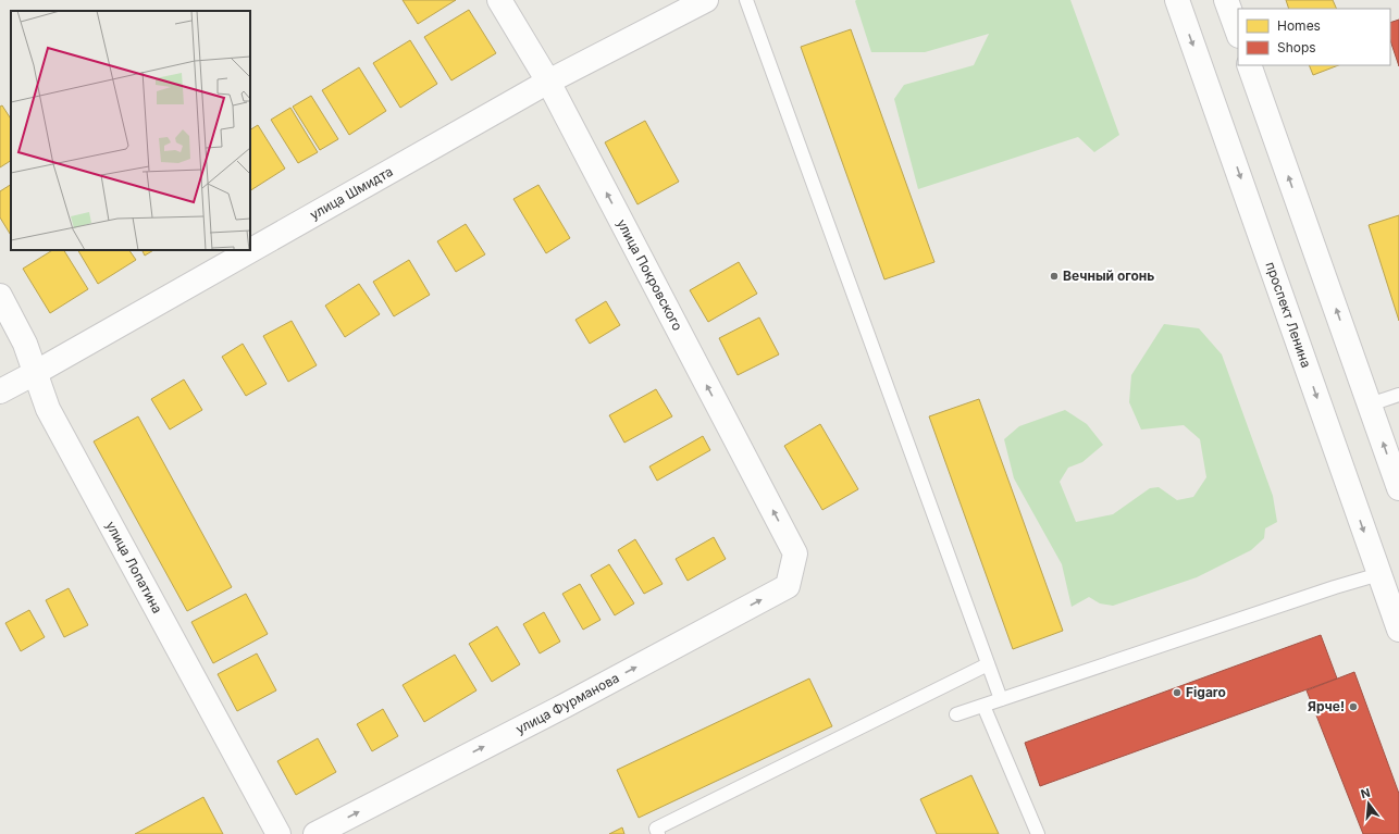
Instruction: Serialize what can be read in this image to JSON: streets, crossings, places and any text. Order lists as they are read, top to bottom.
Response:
{
  "streets": {
    "main road": [
      "улица Шмидта",
      "улица Покровского",
      "проспект Ленина",
      "улица Лопатина",
      "улица Фурманова"
    ]
  },
  "crossings": [
    ["улица Шмидта", "улица Покровского"],
    ["улица Шмидта", "улица Лопатина"],
    ["улица Покровского", "улица Фурманова"]
  ],
  "one_way": ["улица Покровского", "улица Фурманова"],
  "places": ["Вечный огонь", "Figaro", "Ярче!"],
  "legend": ["Homes", "Shops"],
  "north": "top"
}
